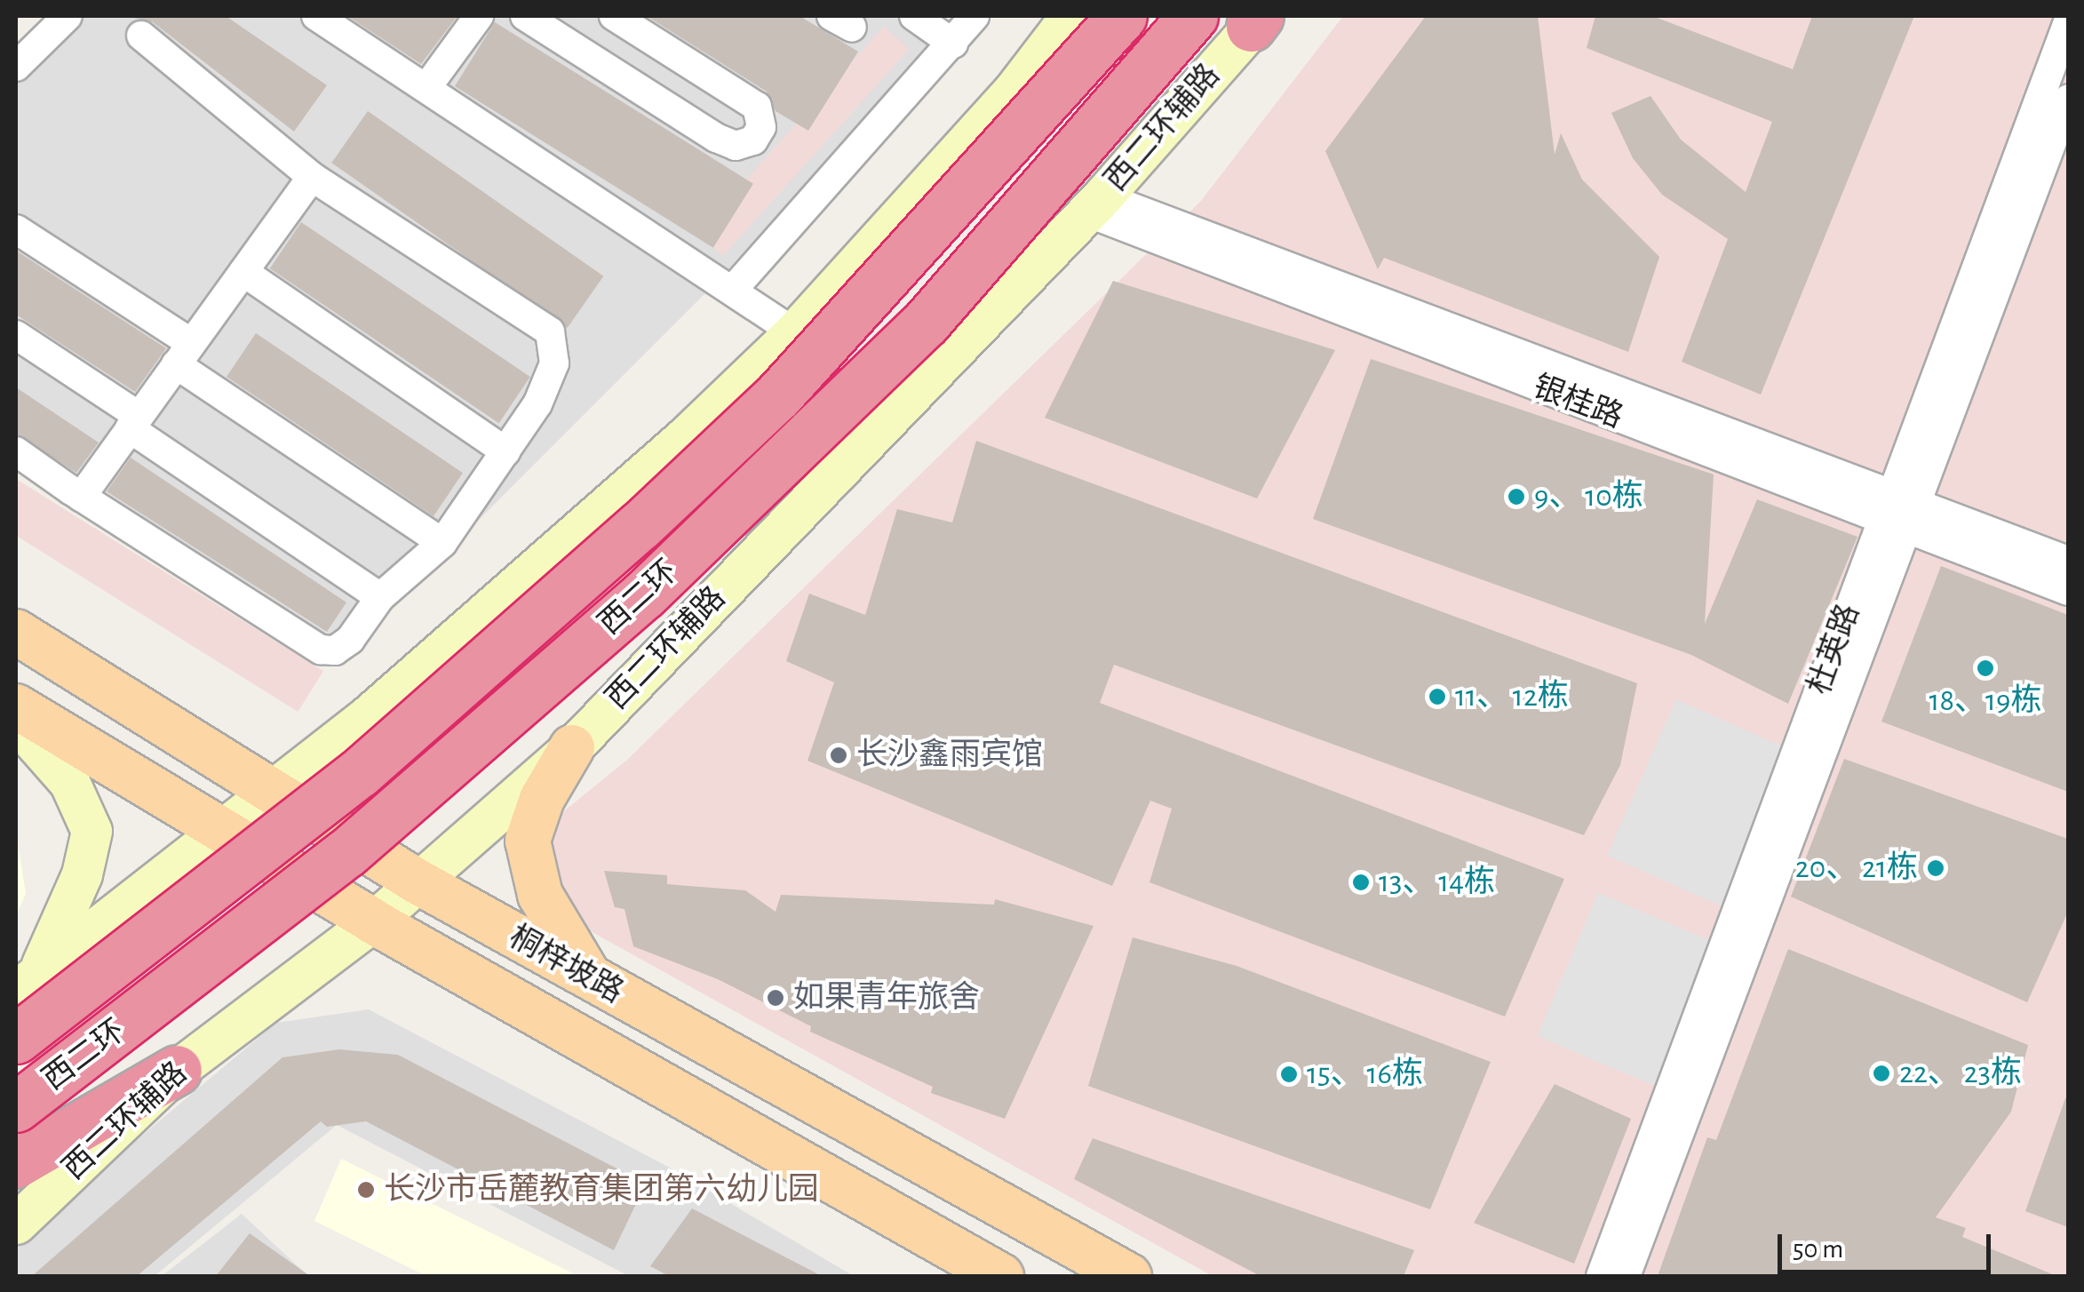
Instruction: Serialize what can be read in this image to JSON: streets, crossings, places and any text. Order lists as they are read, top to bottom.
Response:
{
  "streets": {
    "highway": ["西二环"],
    "main road": ["桐梓坡路"],
    "street": ["西二环辅路", "银桂路", "杜英路"]
  },
  "crossings": [
    ["西二环辅路", "银桂路"],
    ["西二环辅路", "桐梓坡路"],
    ["银桂路", "杜英路"]
  ],
  "places": [
    "9、 10栋",
    "18、19栋",
    "11、 12栋",
    "长沙鑫雨宾馆",
    "20、 21栋",
    "13、 14栋",
    "如果青年旅舍",
    "22、 23栋",
    "15、 16栋",
    "长沙市岳麓教育集团第六幼儿园"
  ],
  "scale_bar": "50 m"
}
